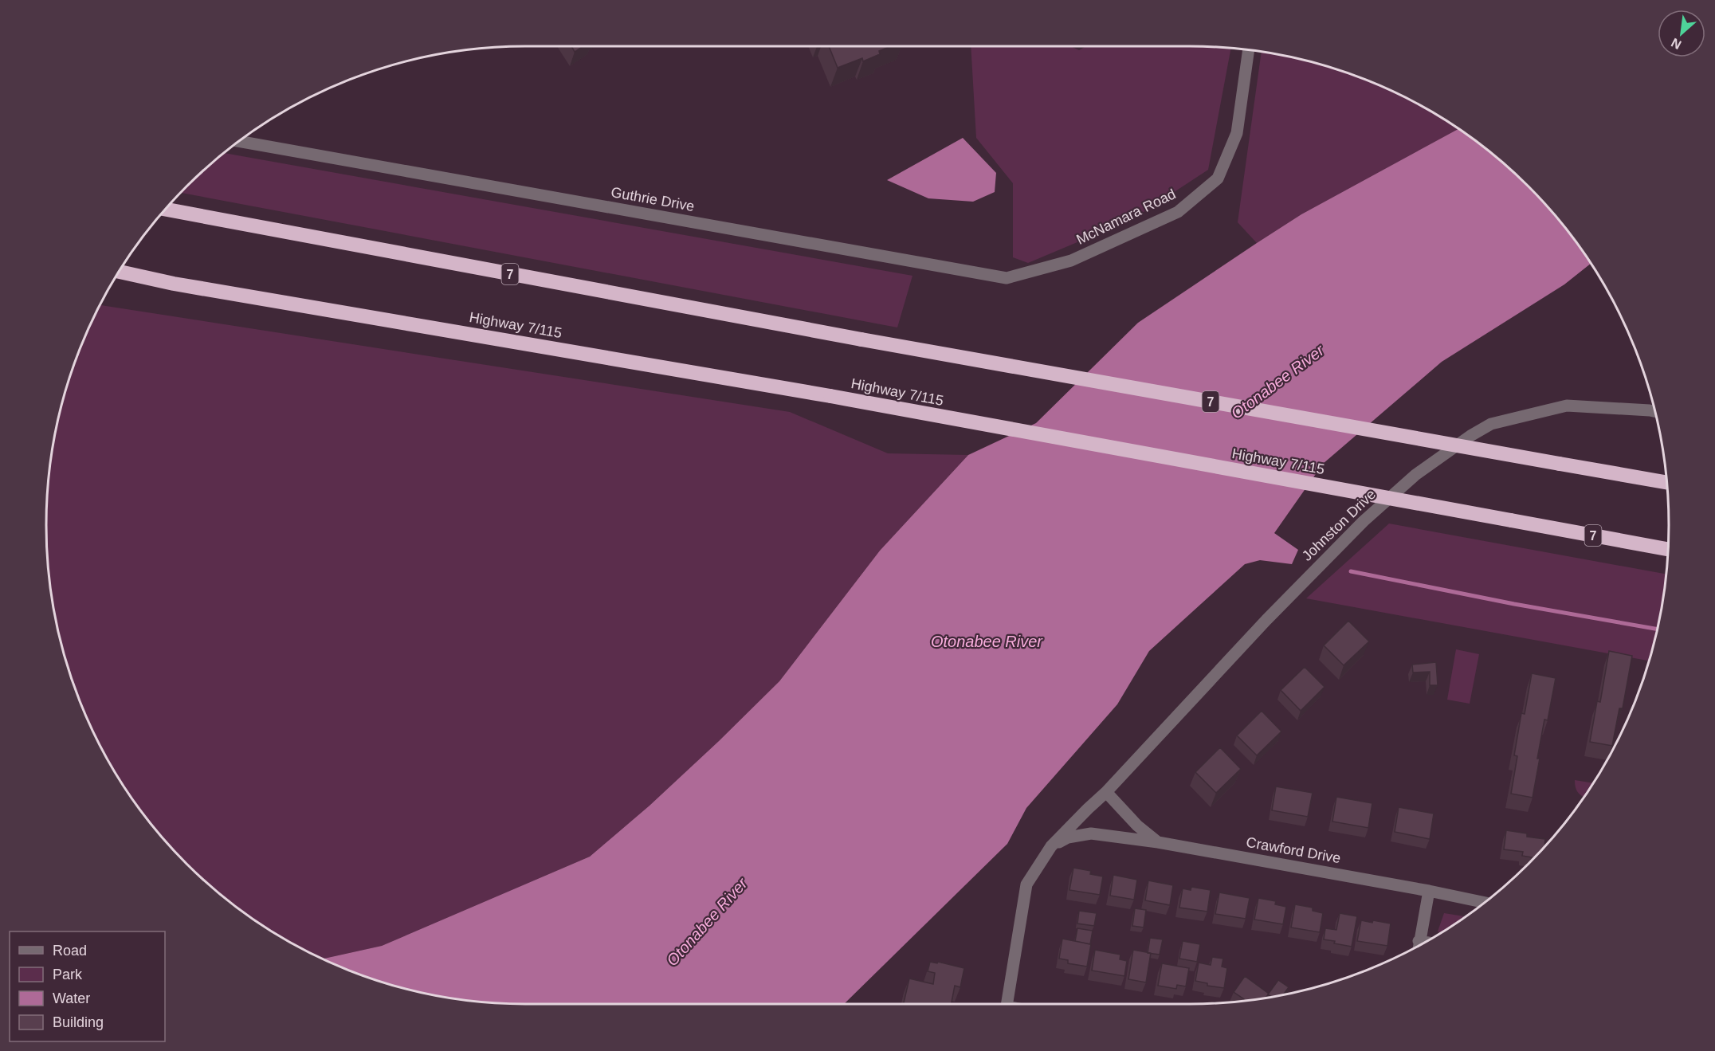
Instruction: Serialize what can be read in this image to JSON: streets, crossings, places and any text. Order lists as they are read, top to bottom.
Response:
{
  "streets": {
    "highway": ["7", "Highway 7/115"],
    "street": [
      "Guthrie Drive",
      "McNamara Road",
      "Johnston Drive",
      "Crawford Drive"
    ]
  },
  "crossings": [
    ["Guthrie Drive", "McNamara Road"],
    ["Johnston Drive", "Crawford Drive"]
  ],
  "water": ["Otonabee River"],
  "legend": [
    "Road",
    "Park",
    "Water",
    "Building"
  ],
  "north": "bottom left"
}
